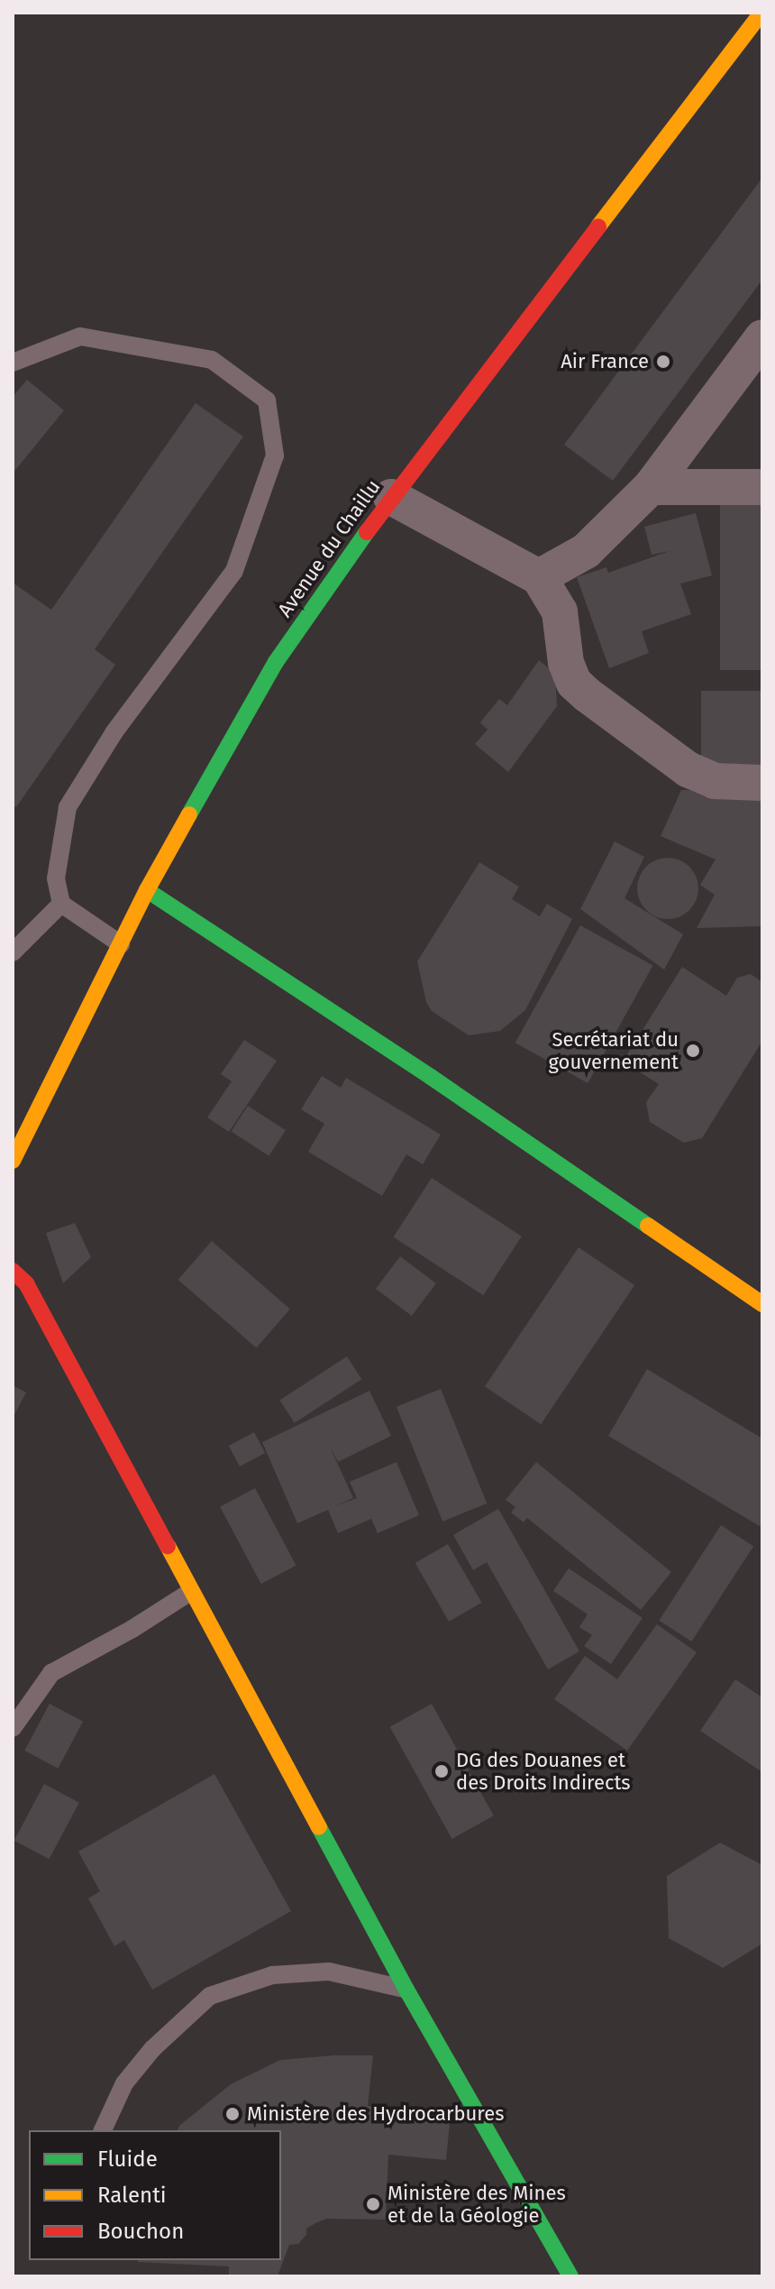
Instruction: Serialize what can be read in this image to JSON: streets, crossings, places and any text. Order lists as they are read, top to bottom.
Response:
{
  "streets": {
    "street": ["Avenue du Chaillu"]
  },
  "places": [
    "Air France",
    "Secrétariat du gouvernement",
    "DG des Douanes et des Droits Indirects",
    "Ministère des Hydrocarbures",
    "Ministère des Mines et de la Géologie"
  ],
  "legend": ["Fluide", "Ralenti", "Bouchon"]
}
